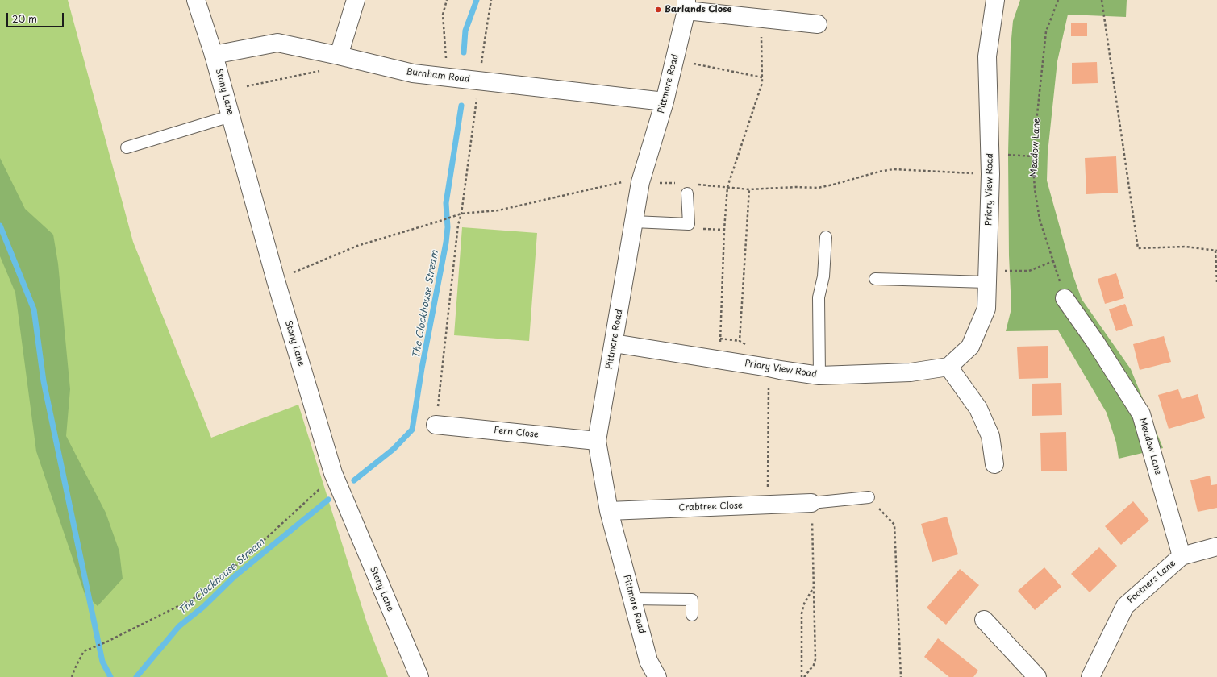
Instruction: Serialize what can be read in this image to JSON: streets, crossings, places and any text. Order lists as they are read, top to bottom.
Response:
{
  "streets": {
    "street": [
      "Burnham Road",
      "Pittmore Road",
      "Stony Lane",
      "Meadow Lane",
      "Priory View Road",
      "Fern Close",
      "Crabtree Close",
      "Footners Lane"
    ]
  },
  "crossings": [
    ["Burnham Road", "Pittmore Road"],
    ["Burnham Road", "Stony Lane"],
    ["Pittmore Road", "Priory View Road"],
    ["Pittmore Road", "Fern Close"],
    ["Pittmore Road", "Crabtree Close"],
    ["Meadow Lane", "Priory View Road"],
    ["Meadow Lane", "Footners Lane"]
  ],
  "water": ["The Clockhouse Stream"],
  "places": ["Barlands Close"],
  "scale_bar": "20 m"
}
